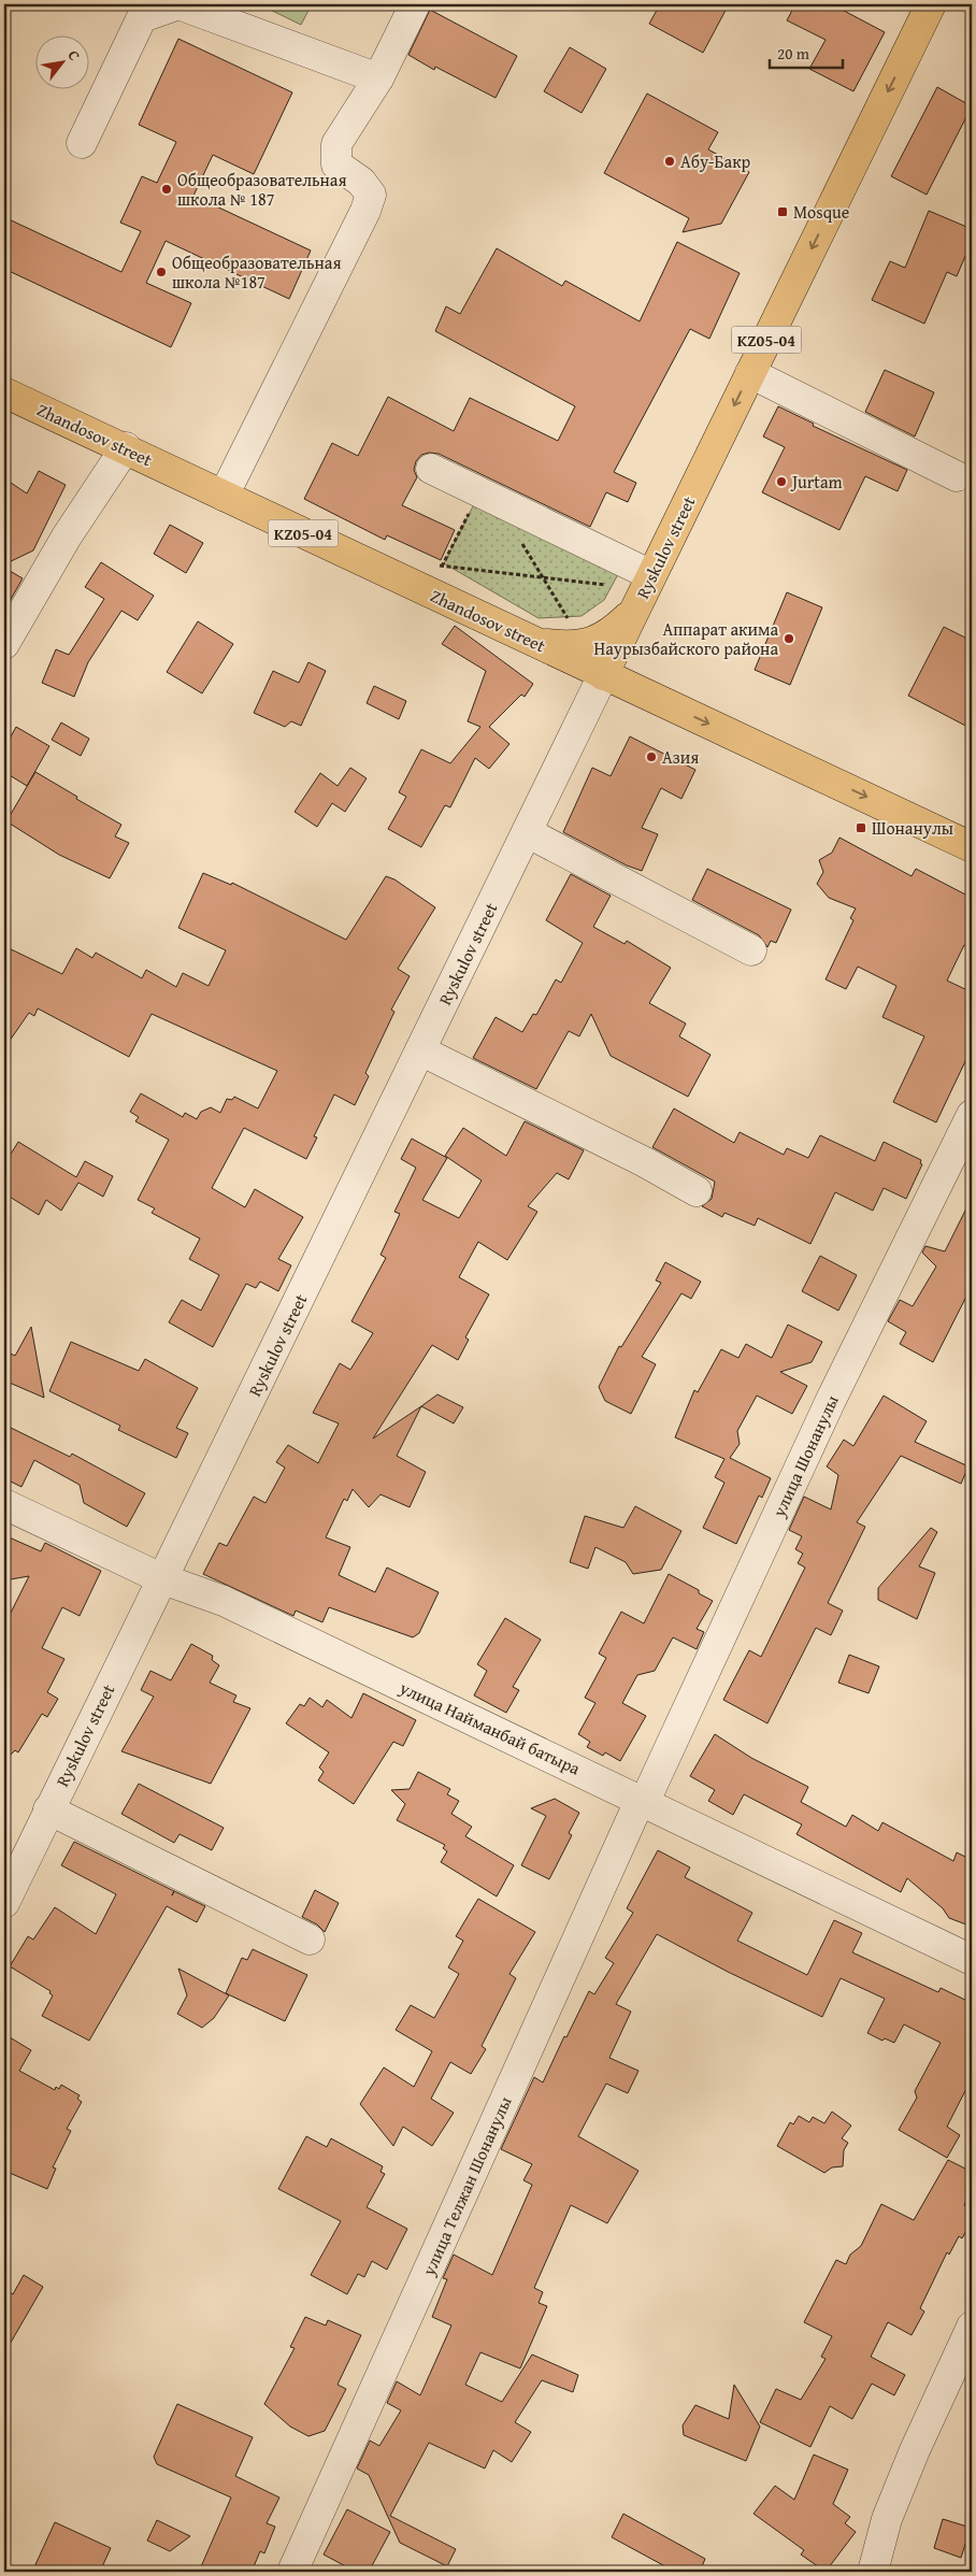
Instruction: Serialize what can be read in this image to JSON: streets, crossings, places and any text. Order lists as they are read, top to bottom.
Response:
{
  "streets": {
    "main road": ["KZ05-04", "Zhandosov street", "Ryskulov street"],
    "street": ["улица Шонанулы", "улица Найманбай батыра", "улица Телжан Шонанулы"]
  },
  "crossings": [
    ["KZ05-04", "Zhandosov street"],
    ["KZ05-04", "Ryskulov street"],
    ["Zhandosov street", "Ryskulov street"],
    ["Ryskulov street", "улица Найманбай батыра"],
    ["улица Шонанулы", "улица Найманбай батыра"],
    ["улица Шонанулы", "улица Телжан Шонанулы"],
    ["улица Найманбай батыра", "улица Телжан Шонанулы"]
  ],
  "places": {
    "other": [
      "Абу-Бакр",
      "Общеобразовательная школа № 187",
      "Общеобразовательная школа №187",
      "Jurtam",
      "Аппарат акима Наурызбайского района",
      "Азия"
    ],
    "transit": ["Mosque", "Шонанулы"]
  },
  "scale_bar": "20 m",
  "north": "top right"
}
